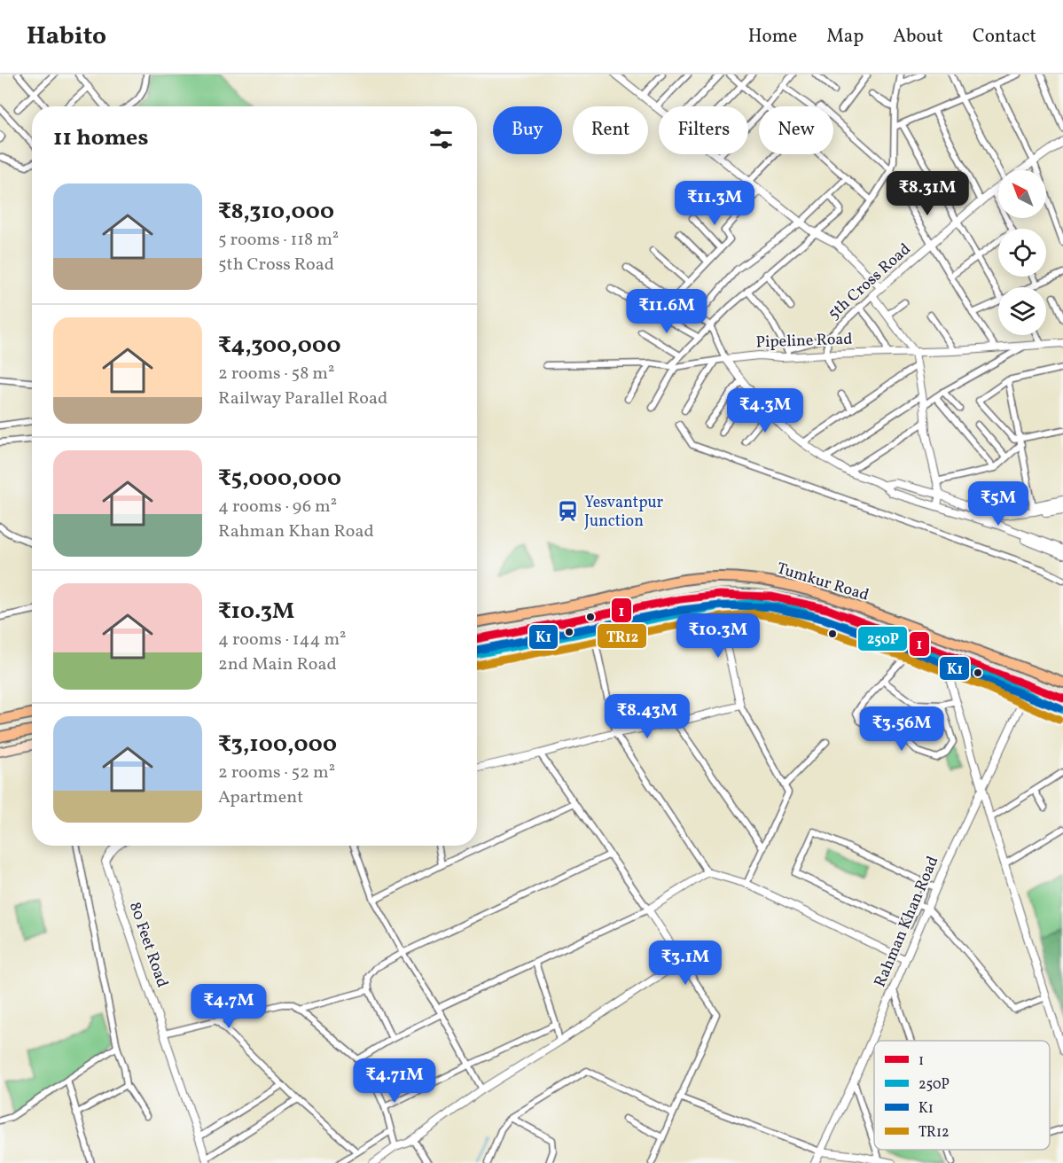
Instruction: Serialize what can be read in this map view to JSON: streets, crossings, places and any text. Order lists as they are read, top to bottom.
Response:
{
  "streets": {
    "highway": ["Tumkur Road"],
    "street": [
      "5th Cross Road",
      "Pipeline Road",
      "Rahman Khan Road",
      "80 Feet Road"
    ]
  },
  "crossings": [
    ["5th Cross Road", "Pipeline Road"],
    ["Tumkur Road", "Rahman Khan Road"]
  ],
  "places": {
    "station": ["Yesvantpur Junction"]
  },
  "lines": [
    "transit line 1",
    "transit line 250P",
    "transit line K1",
    "transit line TR12"
  ],
  "legend": [
    "1",
    "250P",
    "K1",
    "TR12"
  ],
  "north": "top left",
  "page": {
    "header": "Habito",
    "nav": [
      "Home",
      "Map",
      "About",
      "Contact"
    ],
    "chip": [
      "Buy",
      "Rent",
      "Filters",
      "New"
    ],
    "heading": "11 homes",
    "list": [
      {
        "name": "₹8,310,000",
        "note": "5 rooms · 118 m² · 5th Cross Road"
      },
      {
        "name": "₹4,300,000",
        "note": "2 rooms · 58 m² · Railway Parallel Road"
      },
      {
        "name": "₹5,000,000",
        "note": "4 rooms · 96 m² · Rahman Khan Road"
      },
      {
        "name": "₹10.3M",
        "note": "4 rooms · 144 m² · 2nd Main Road"
      },
      {
        "name": "₹3,100,000",
        "note": "2 rooms · 52 m² · Apartment"
      }
    ],
    "price": [
      "₹8.31M",
      "₹11.3M",
      "₹11.6M",
      "₹4.3M",
      "₹5M",
      "₹10.3M",
      "₹8.43M",
      "₹3.56M",
      "₹3.1M",
      "₹4.7M",
      "₹4.71M"
    ]
  }
}
